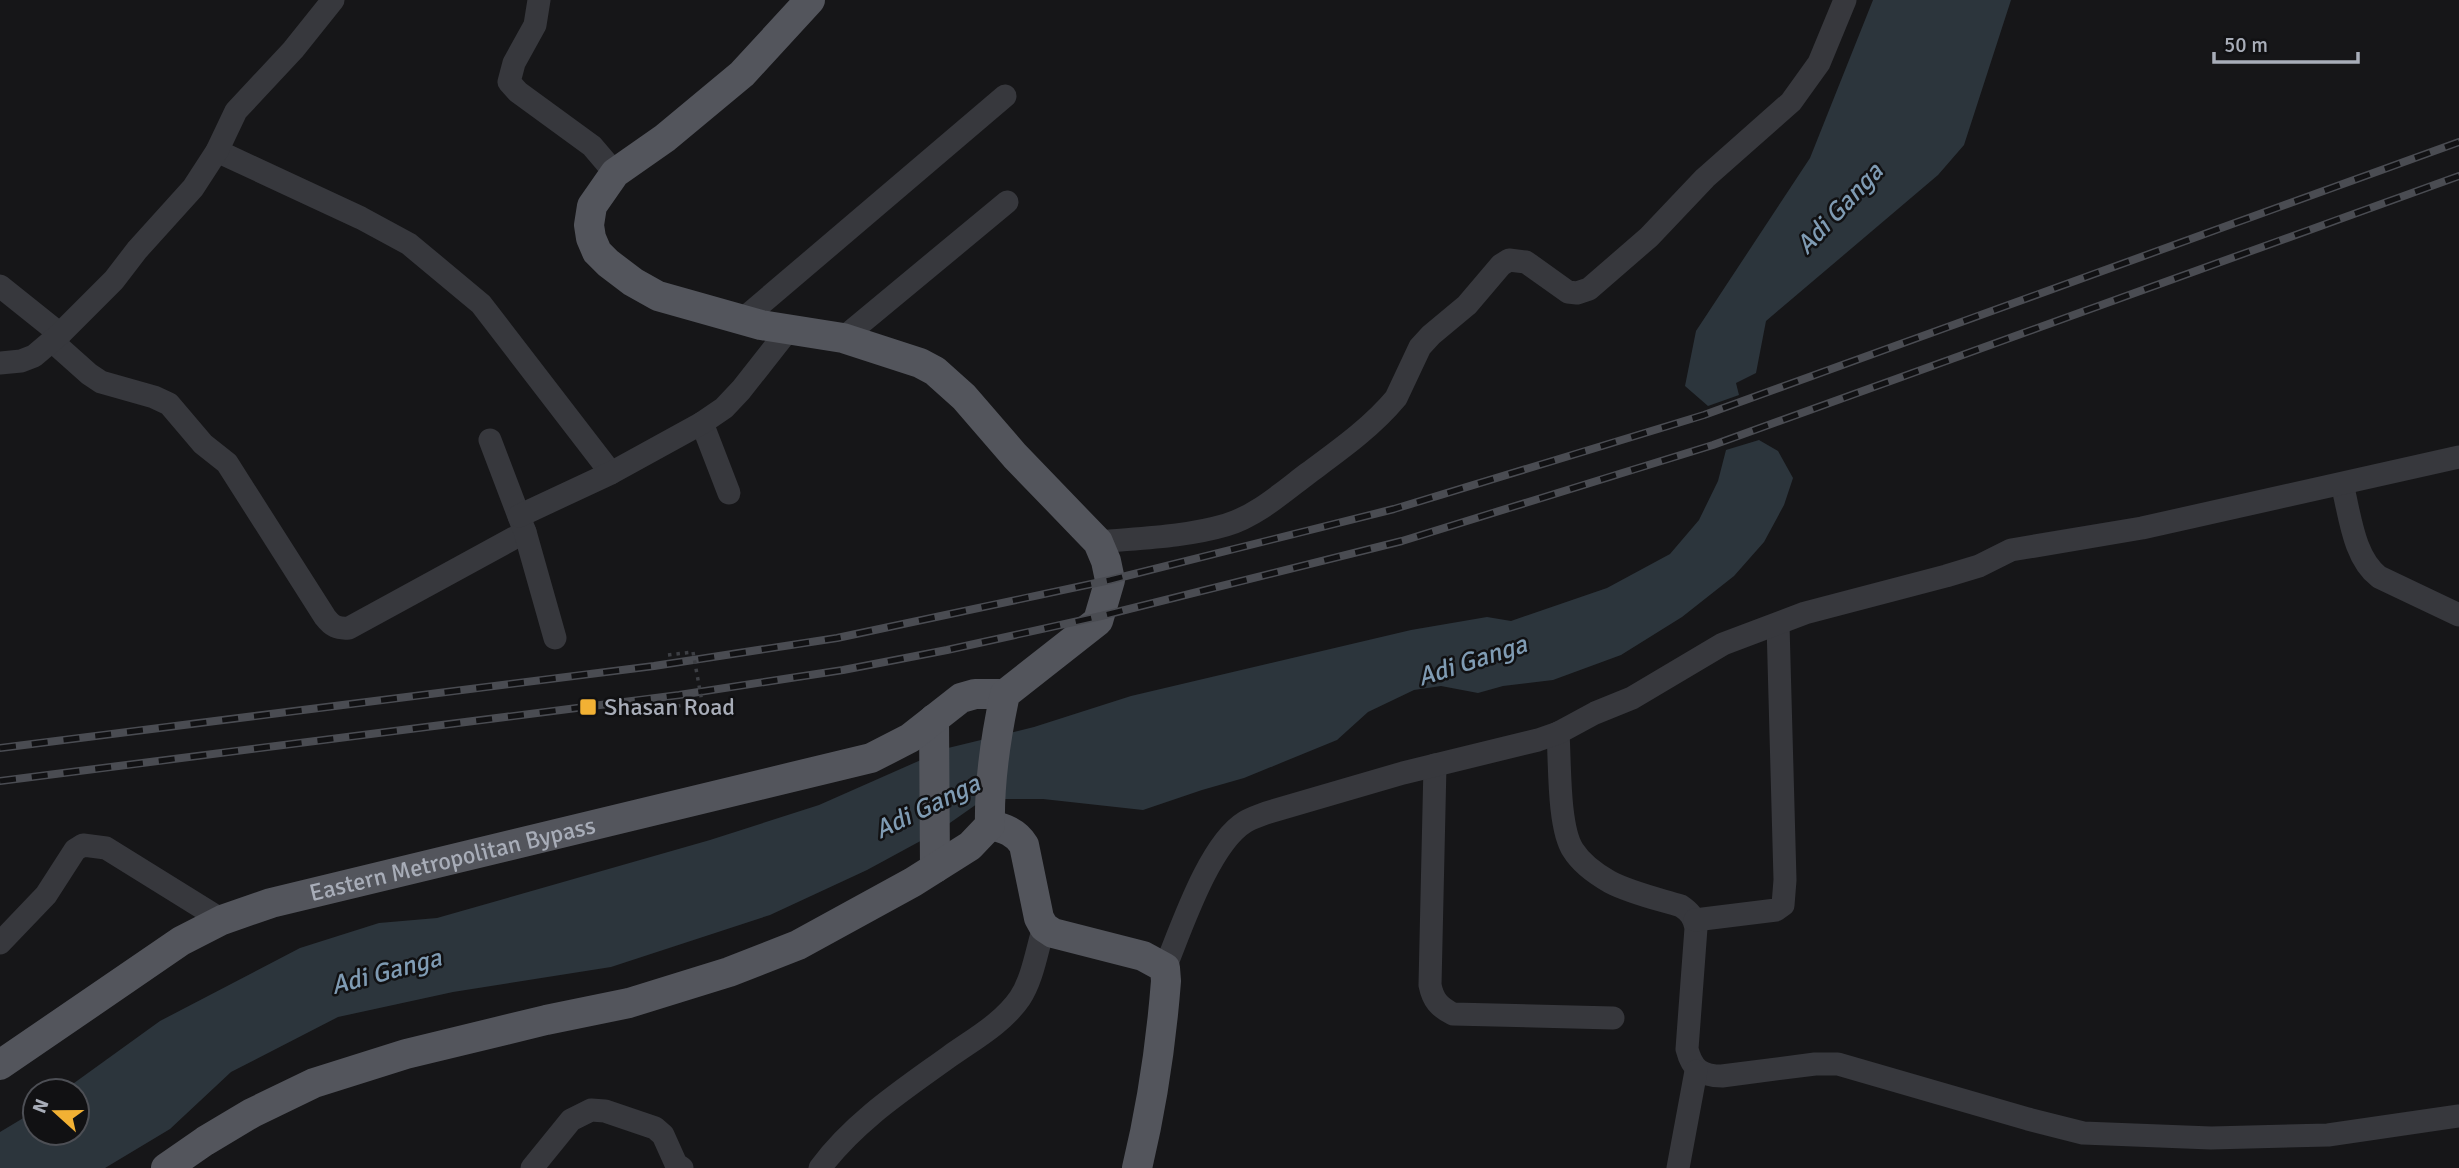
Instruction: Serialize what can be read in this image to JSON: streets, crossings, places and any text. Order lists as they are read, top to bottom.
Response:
{
  "streets": {
    "main road": ["Eastern Metropolitan Bypass"]
  },
  "water": ["Adi Ganga"],
  "places": {
    "transit": ["Shasan Road"]
  },
  "scale_bar": "50 m",
  "north": "left"
}
